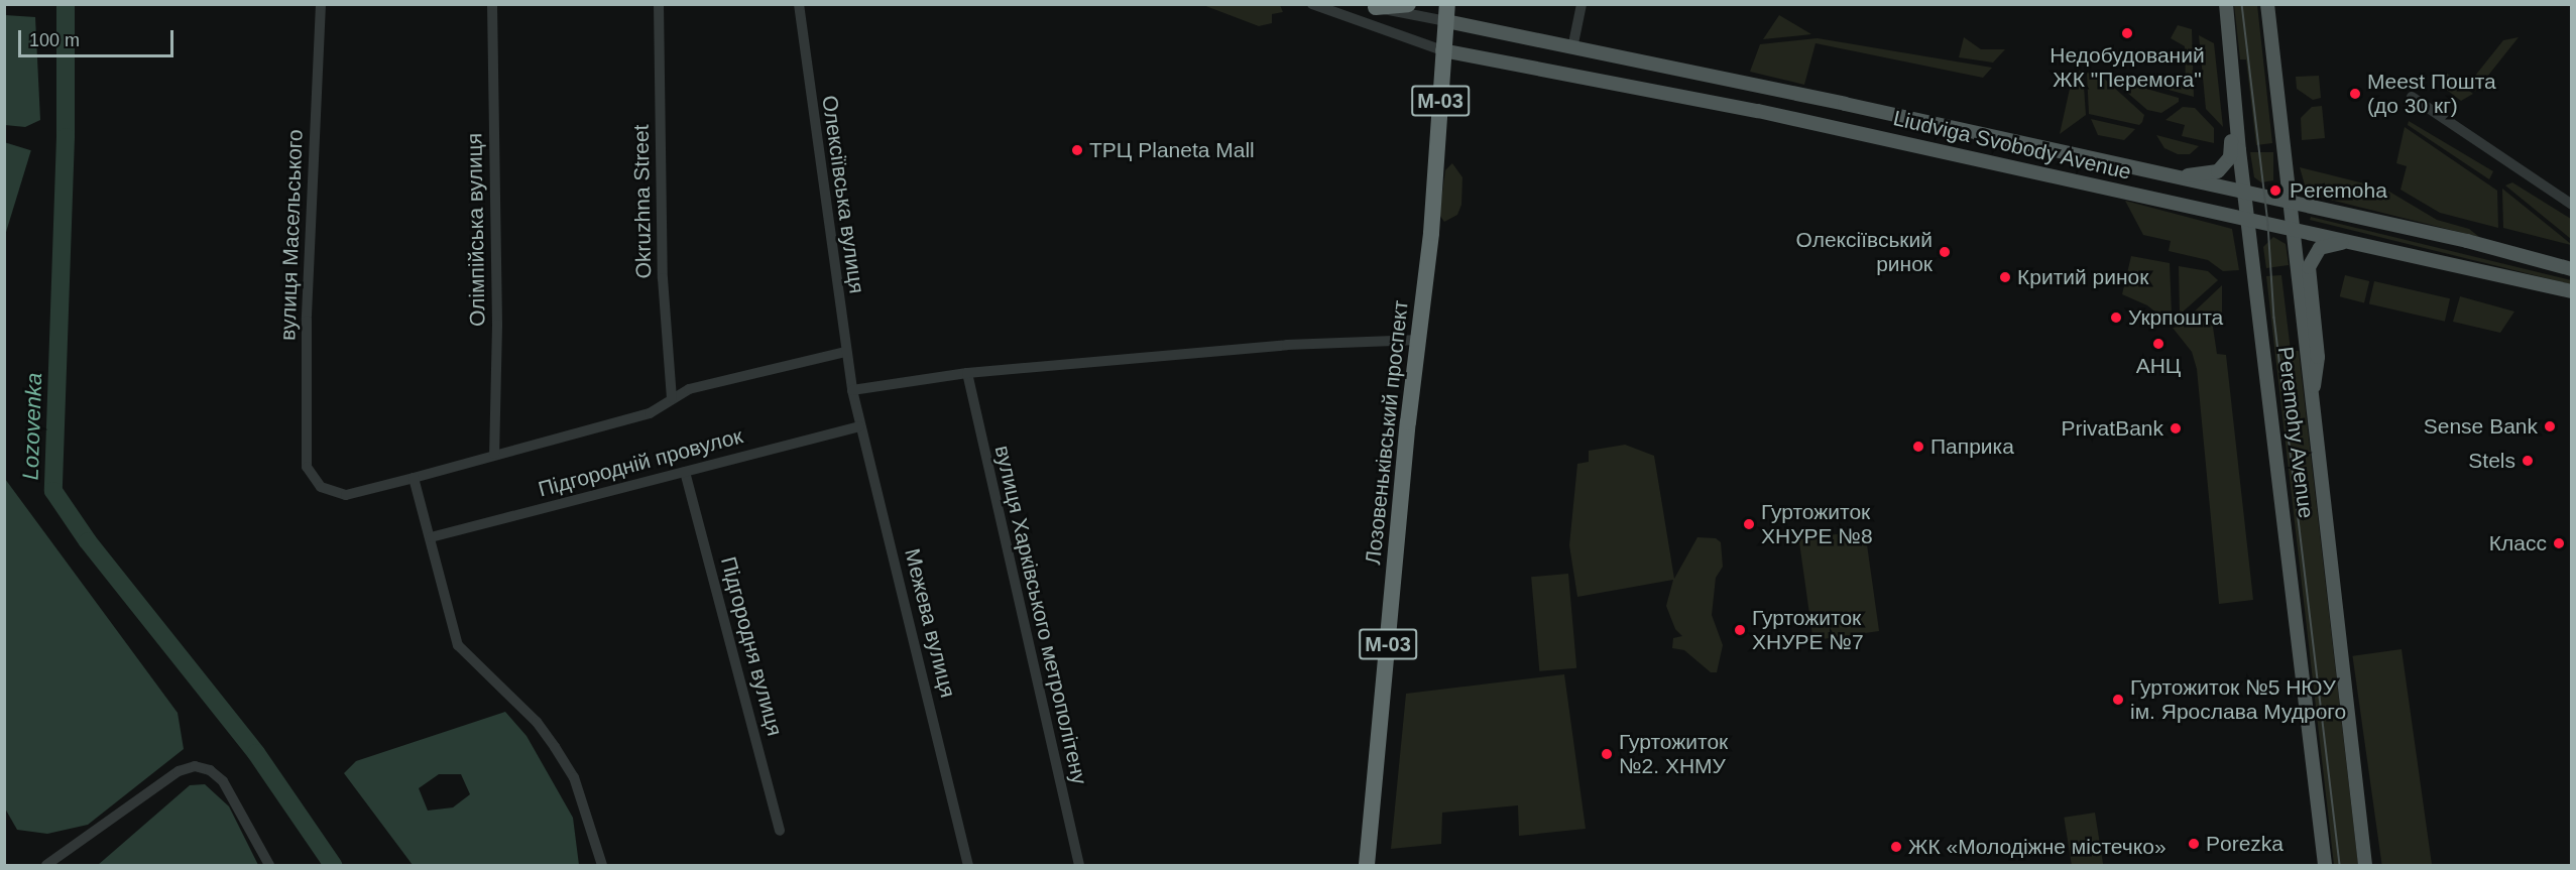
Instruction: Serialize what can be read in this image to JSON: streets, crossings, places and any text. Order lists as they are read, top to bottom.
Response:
{
  "streets": {
    "highway": ["М-03", "Лозовеньківський проспект"],
    "main road": ["Liudviga Svobody Avenue", "Peremohy Avenue"],
    "street": [
      "Олексіївська вулиця",
      "Okruzhna Street",
      "Олімпійська вулиця",
      "вулиця Масельського",
      "Підгородній провулок",
      "вулиця Харківського метрополітену",
      "Межева вулиця",
      "Підгородня вулиця"
    ]
  },
  "crossings": [
    ["Liudviga Svobody Avenue", "Лозовеньківський проспект"],
    ["Liudviga Svobody Avenue", "Peremohy Avenue"],
    ["Олексіївська вулиця", "Межева вулиця"],
    ["Підгородній провулок", "Межева вулиця"],
    ["Підгородній провулок", "Підгородня вулиця"]
  ],
  "water": ["Lozovenka"],
  "places": [
    "Недобудований ЖК \"Перемога\"",
    "Meest Пошта (до 30 кг)",
    "ТРЦ Planeta Mall",
    "Peremoha",
    "Олексіївський ринок",
    "Критий ринок",
    "Укрпошта",
    "АНЦ",
    "Sense Bank",
    "PrivatBank",
    "Паприка",
    "Stels",
    "Гуртожиток ХНУРЕ №8",
    "Класс",
    "Гуртожиток ХНУРЕ №7",
    "Гуртожиток №5 НЮУ ім. Ярослава Мудрого",
    "Гуртожиток №2. ХНМУ",
    "Porezka",
    "ЖК «Молодіжне містечко»"
  ],
  "scale_bar": "100 m"
}
